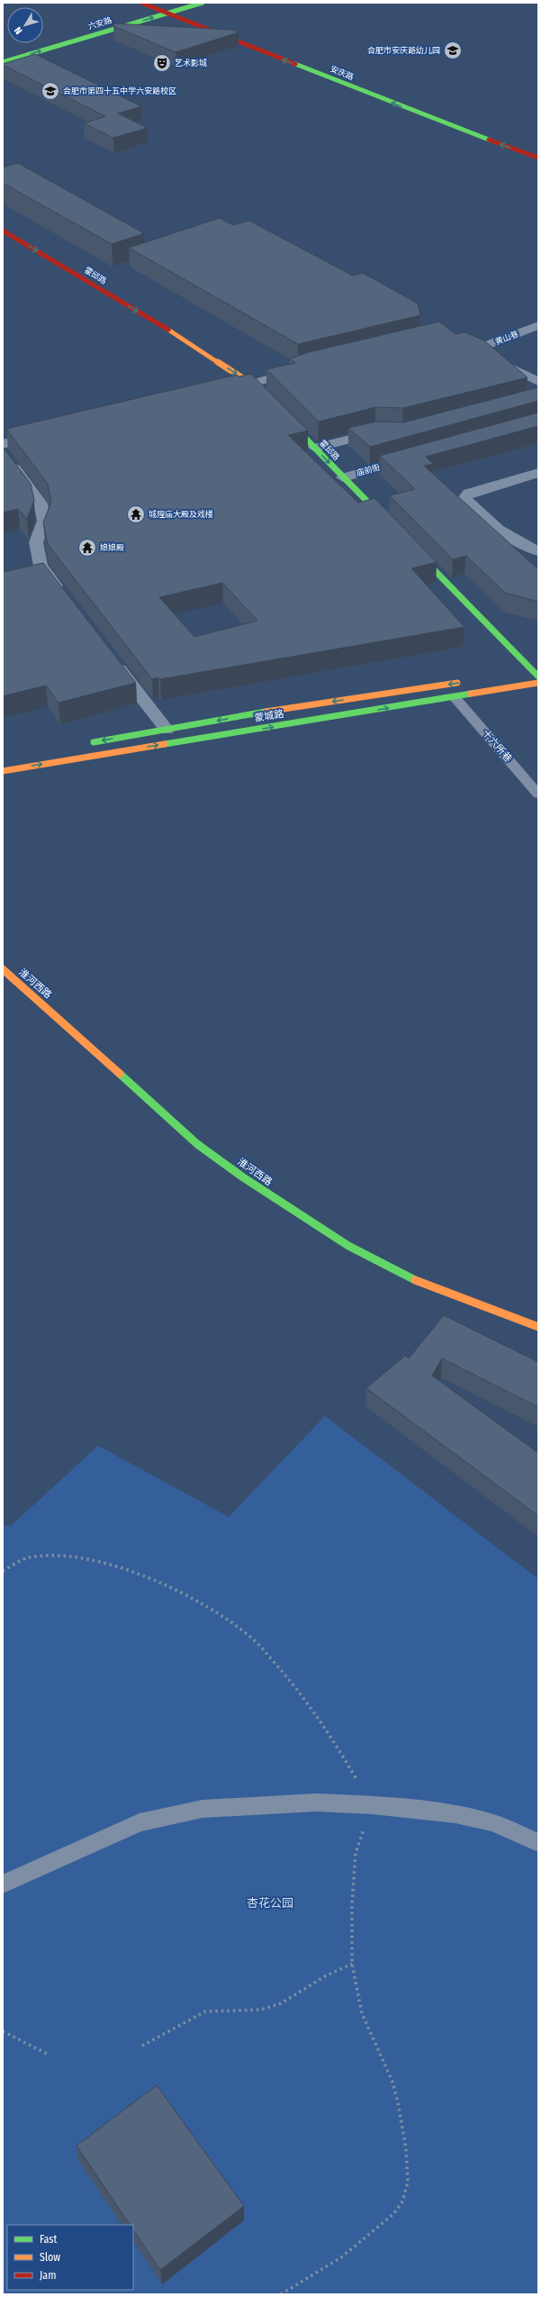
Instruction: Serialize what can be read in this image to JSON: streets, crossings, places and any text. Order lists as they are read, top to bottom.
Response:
{
  "streets": {
    "street": [
      "六安路",
      "安庆路",
      "霍邱路",
      "黄山巷",
      "庙前街",
      "蒙城路",
      "淮河西路"
    ],
    "lane": ["十六所巷"]
  },
  "crossings": [
    ["六安路", "安庆路"],
    ["霍邱路", "庙前街"],
    ["蒙城路", "十六所巷"]
  ],
  "one_way": ["安庆路", "霍邱路"],
  "parks": ["杏花公园"],
  "places": {
    "school or university": ["合肥市安庆路幼儿园", "合肥市第四十五中学六安路校区"],
    "theatre": ["艺术影城"],
    "temple": ["城隍庙大殿及戏楼", "娘娘殿"]
  },
  "legend": ["Fast", "Slow", "Jam"],
  "north": "bottom left"
}
